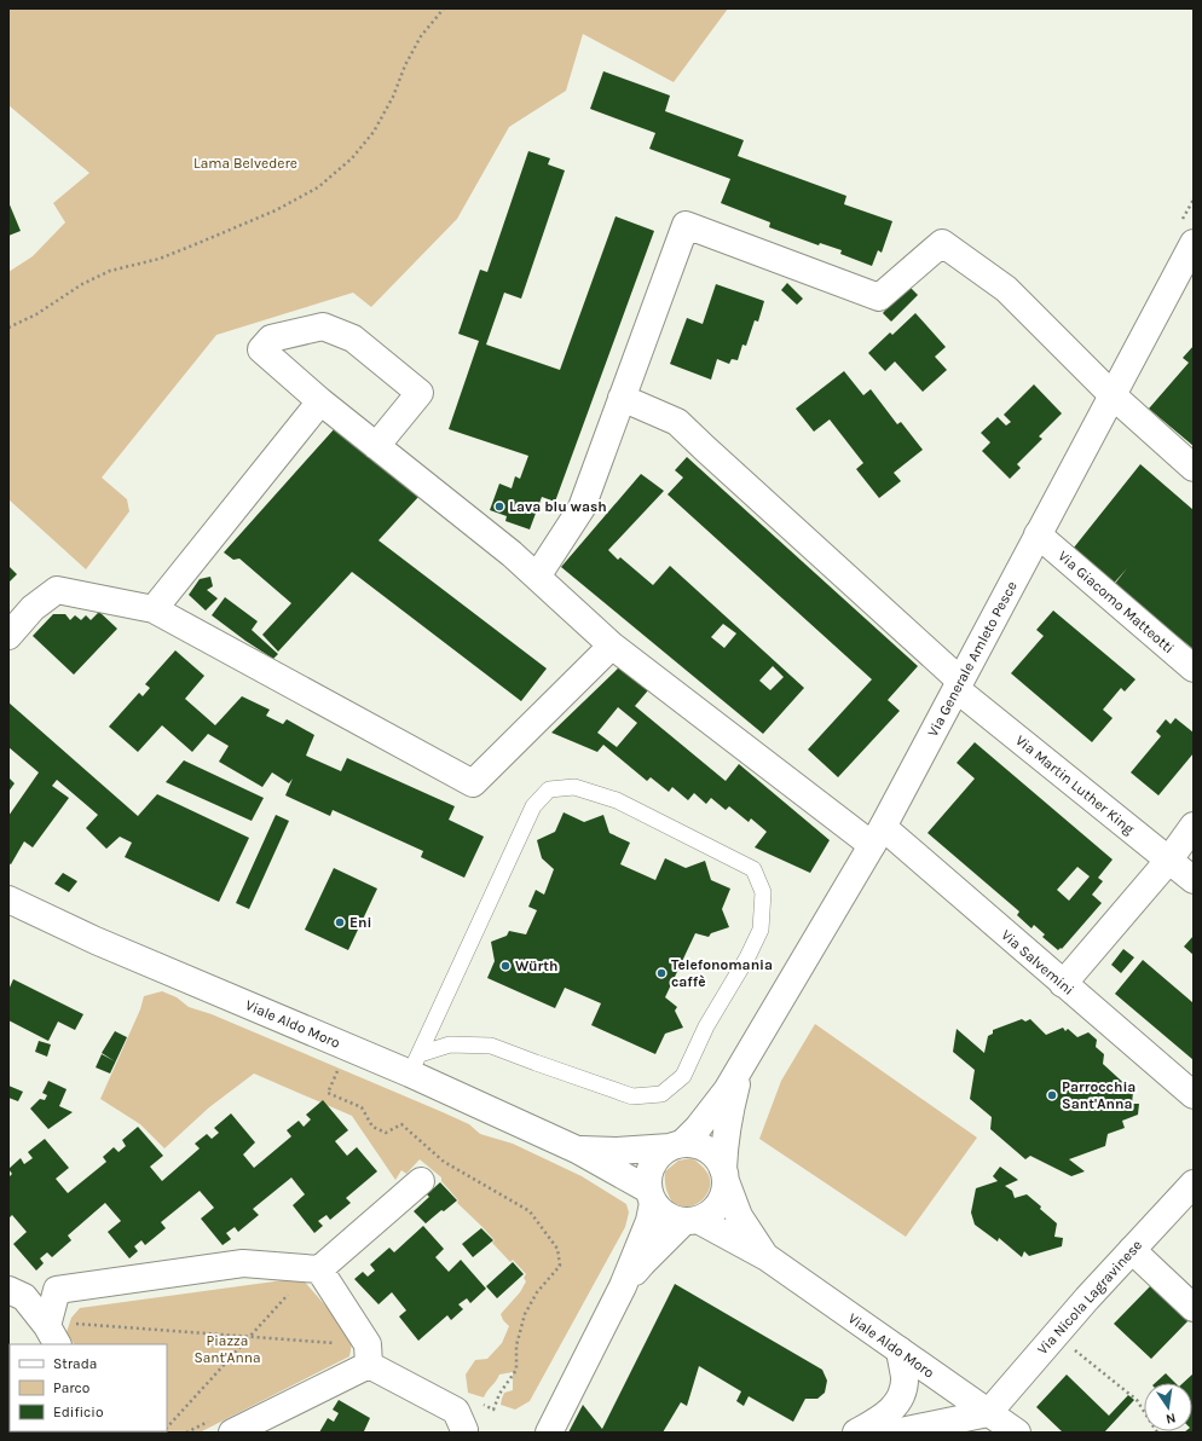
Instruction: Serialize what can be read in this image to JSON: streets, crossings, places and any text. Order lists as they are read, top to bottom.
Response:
{
  "streets": {
    "street": [
      "Via Giacomo Matteotti",
      "Via Generale Amleto Pesce",
      "Via Martin Luther King",
      "Via Salvemini",
      "Viale Aldo Moro",
      "Via Nicola Lagravinese"
    ]
  },
  "crossings": [
    ["Via Giacomo Matteotti", "Via Generale Amleto Pesce"],
    ["Via Generale Amleto Pesce", "Via Martin Luther King"],
    ["Via Generale Amleto Pesce", "Via Salvemini"],
    ["Via Generale Amleto Pesce", "Viale Aldo Moro"],
    ["Viale Aldo Moro", "Via Nicola Lagravinese"]
  ],
  "parks": ["Lama Belvedere", "Piazza Sant'Anna"],
  "places": [
    "Lava blu wash",
    "Eni",
    "Würth",
    "Telefonomania caffè",
    "Parrocchia Sant'Anna"
  ],
  "legend": ["Strada", "Parco", "Edificio"],
  "north": "bottom"
}
